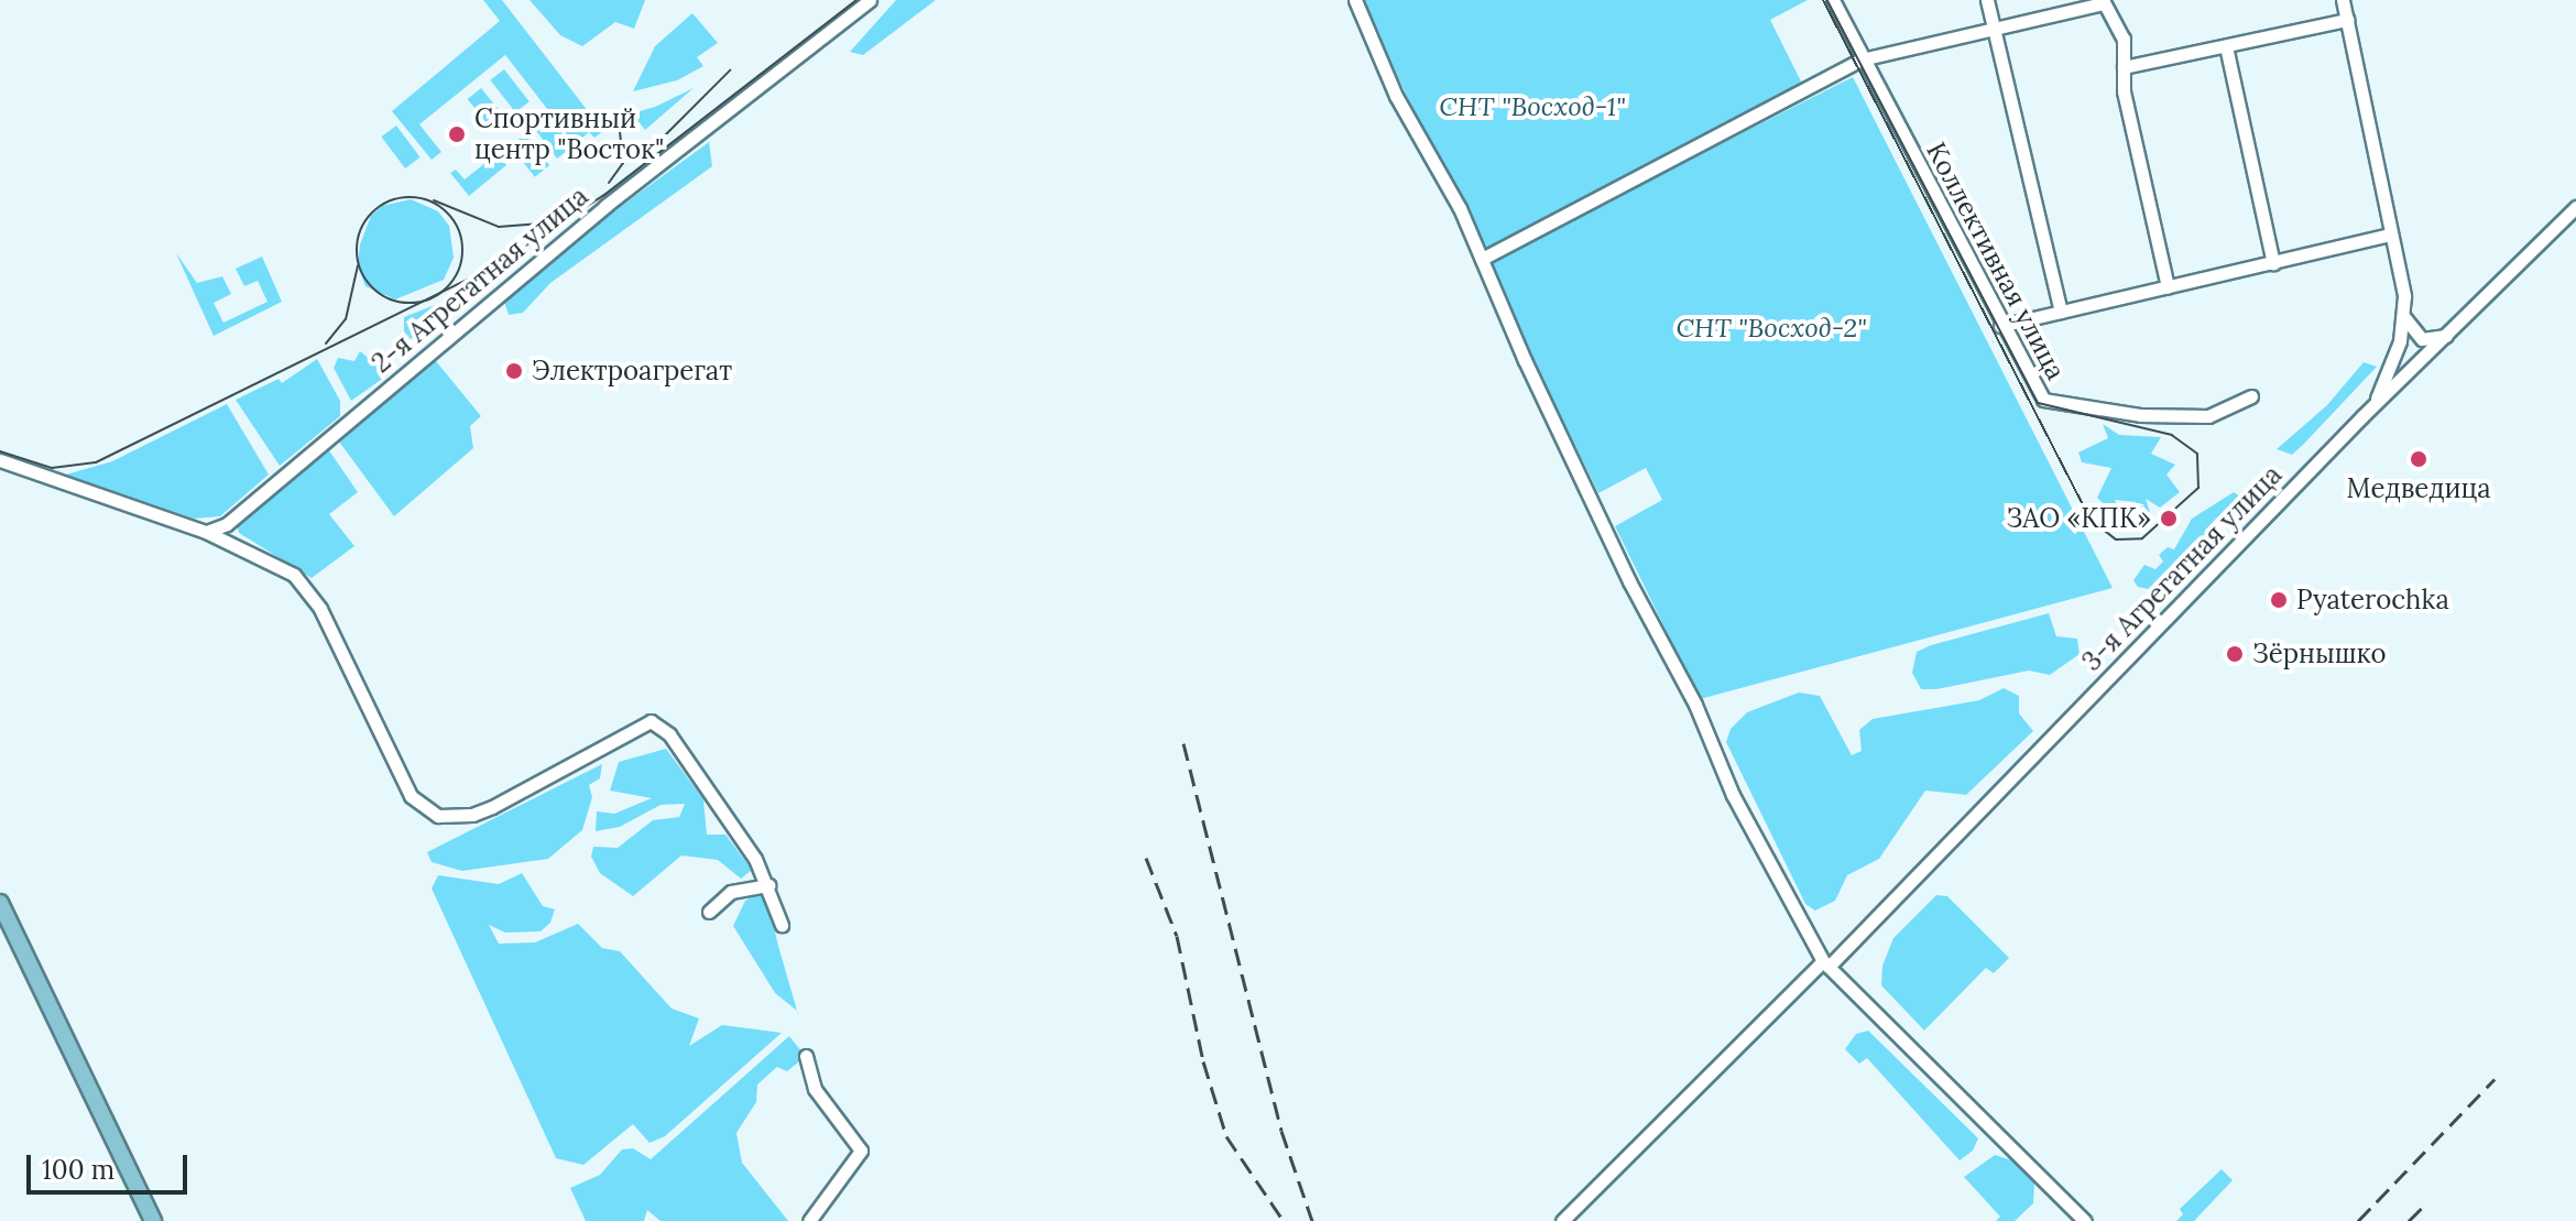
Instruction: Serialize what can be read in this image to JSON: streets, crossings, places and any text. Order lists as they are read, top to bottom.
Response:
{
  "streets": {
    "street": ["Коллективная улица", "2-я Агрегатная улица", "3-я Агрегатная улица"]
  },
  "parks": ["СНТ \"Восход-1\"", "СНТ \"Восход-2\""],
  "places": [
    "Спортивный центр \"Восток\"",
    "Электроагрегат",
    "Медведица",
    "ЗАО «КПК»",
    "Pyaterochka",
    "Зёрнышко"
  ],
  "scale_bar": "100 m"
}
